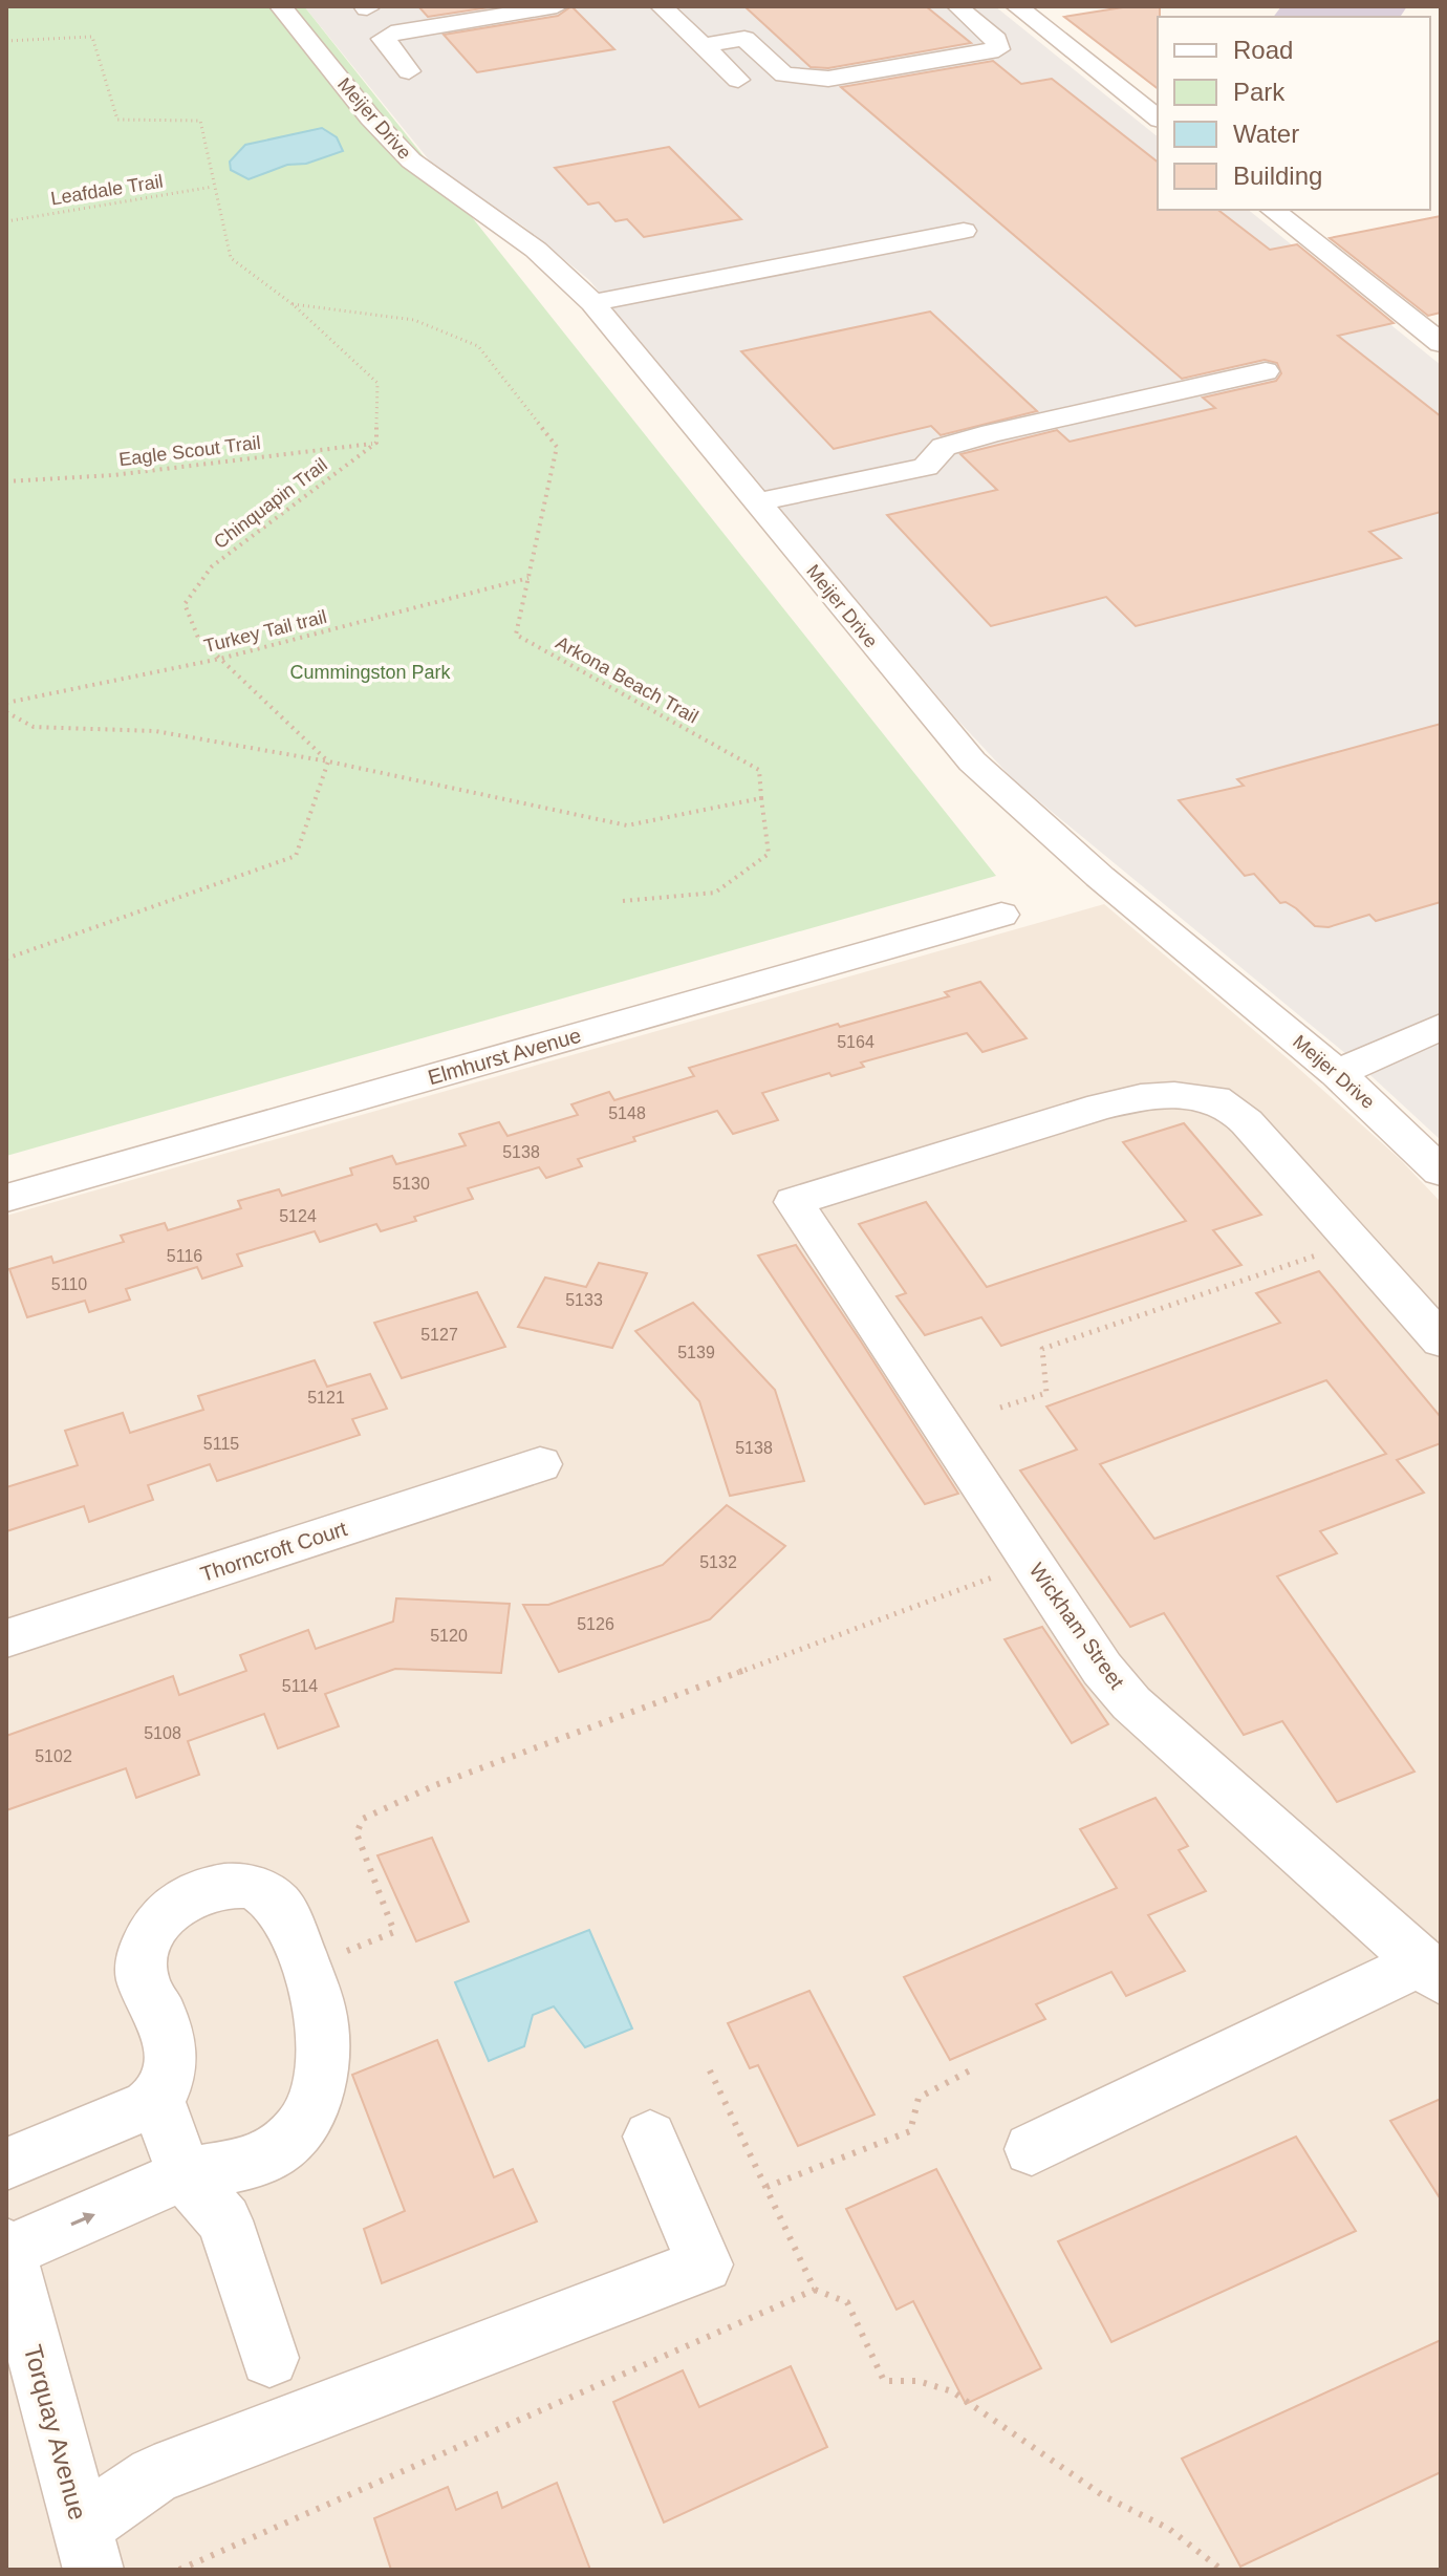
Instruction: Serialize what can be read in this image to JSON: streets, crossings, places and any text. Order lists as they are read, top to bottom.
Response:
{
  "streets": {
    "street": [
      "Meijer Drive",
      "Elmhurst Avenue",
      "Thorncroft Court",
      "Wickham Street",
      "Torquay Avenue"
    ],
    "path": [
      "Leafdale Trail",
      "Eagle Scout Trail",
      "Chinquapin Trail",
      "Turkey Tail trail",
      "Arkona Beach Trail"
    ]
  },
  "crossings": [
    ["Eagle Scout Trail", "Chinquapin Trail"],
    ["Chinquapin Trail", "Turkey Tail trail"],
    ["Turkey Tail trail", "Arkona Beach Trail"]
  ],
  "parks": ["Cummingston Park"],
  "house_numbers": [
    "5164",
    "5148",
    "5138",
    "5130",
    "5124",
    "5116",
    "5110",
    "5133",
    "5127",
    "5139",
    "5121",
    "5115",
    "5138",
    "5132",
    "5126",
    "5120",
    "5114",
    "5108",
    "5102"
  ],
  "legend": [
    "Road",
    "Park",
    "Water",
    "Building"
  ]
}
